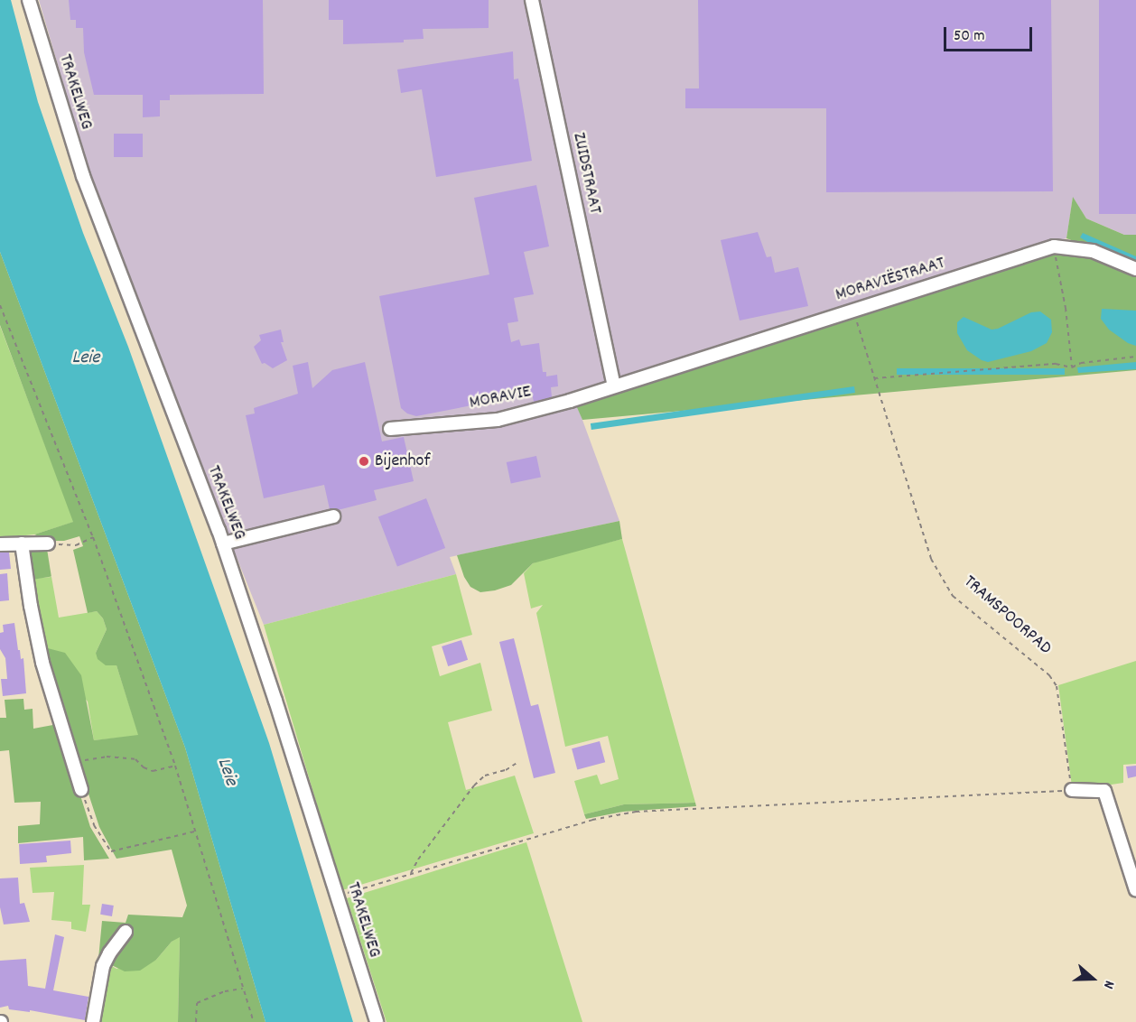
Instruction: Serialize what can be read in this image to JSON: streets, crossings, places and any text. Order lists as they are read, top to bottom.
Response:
{
  "streets": {
    "street": [
      "TRAKELWEG",
      "ZUIDSTRAAT",
      "MORAVIËSTRAAT",
      "MORAVIE"
    ],
    "path": ["TRAMSPOORPAD"]
  },
  "crossings": [
    ["ZUIDSTRAAT", "MORAVIE"],
    ["MORAVIËSTRAAT", "MORAVIE"],
    ["MORAVIËSTRAAT", "TRAMSPOORPAD"]
  ],
  "water": ["Leie"],
  "places": ["Bijenhof"],
  "scale_bar": "50 m",
  "north": "right"
}
